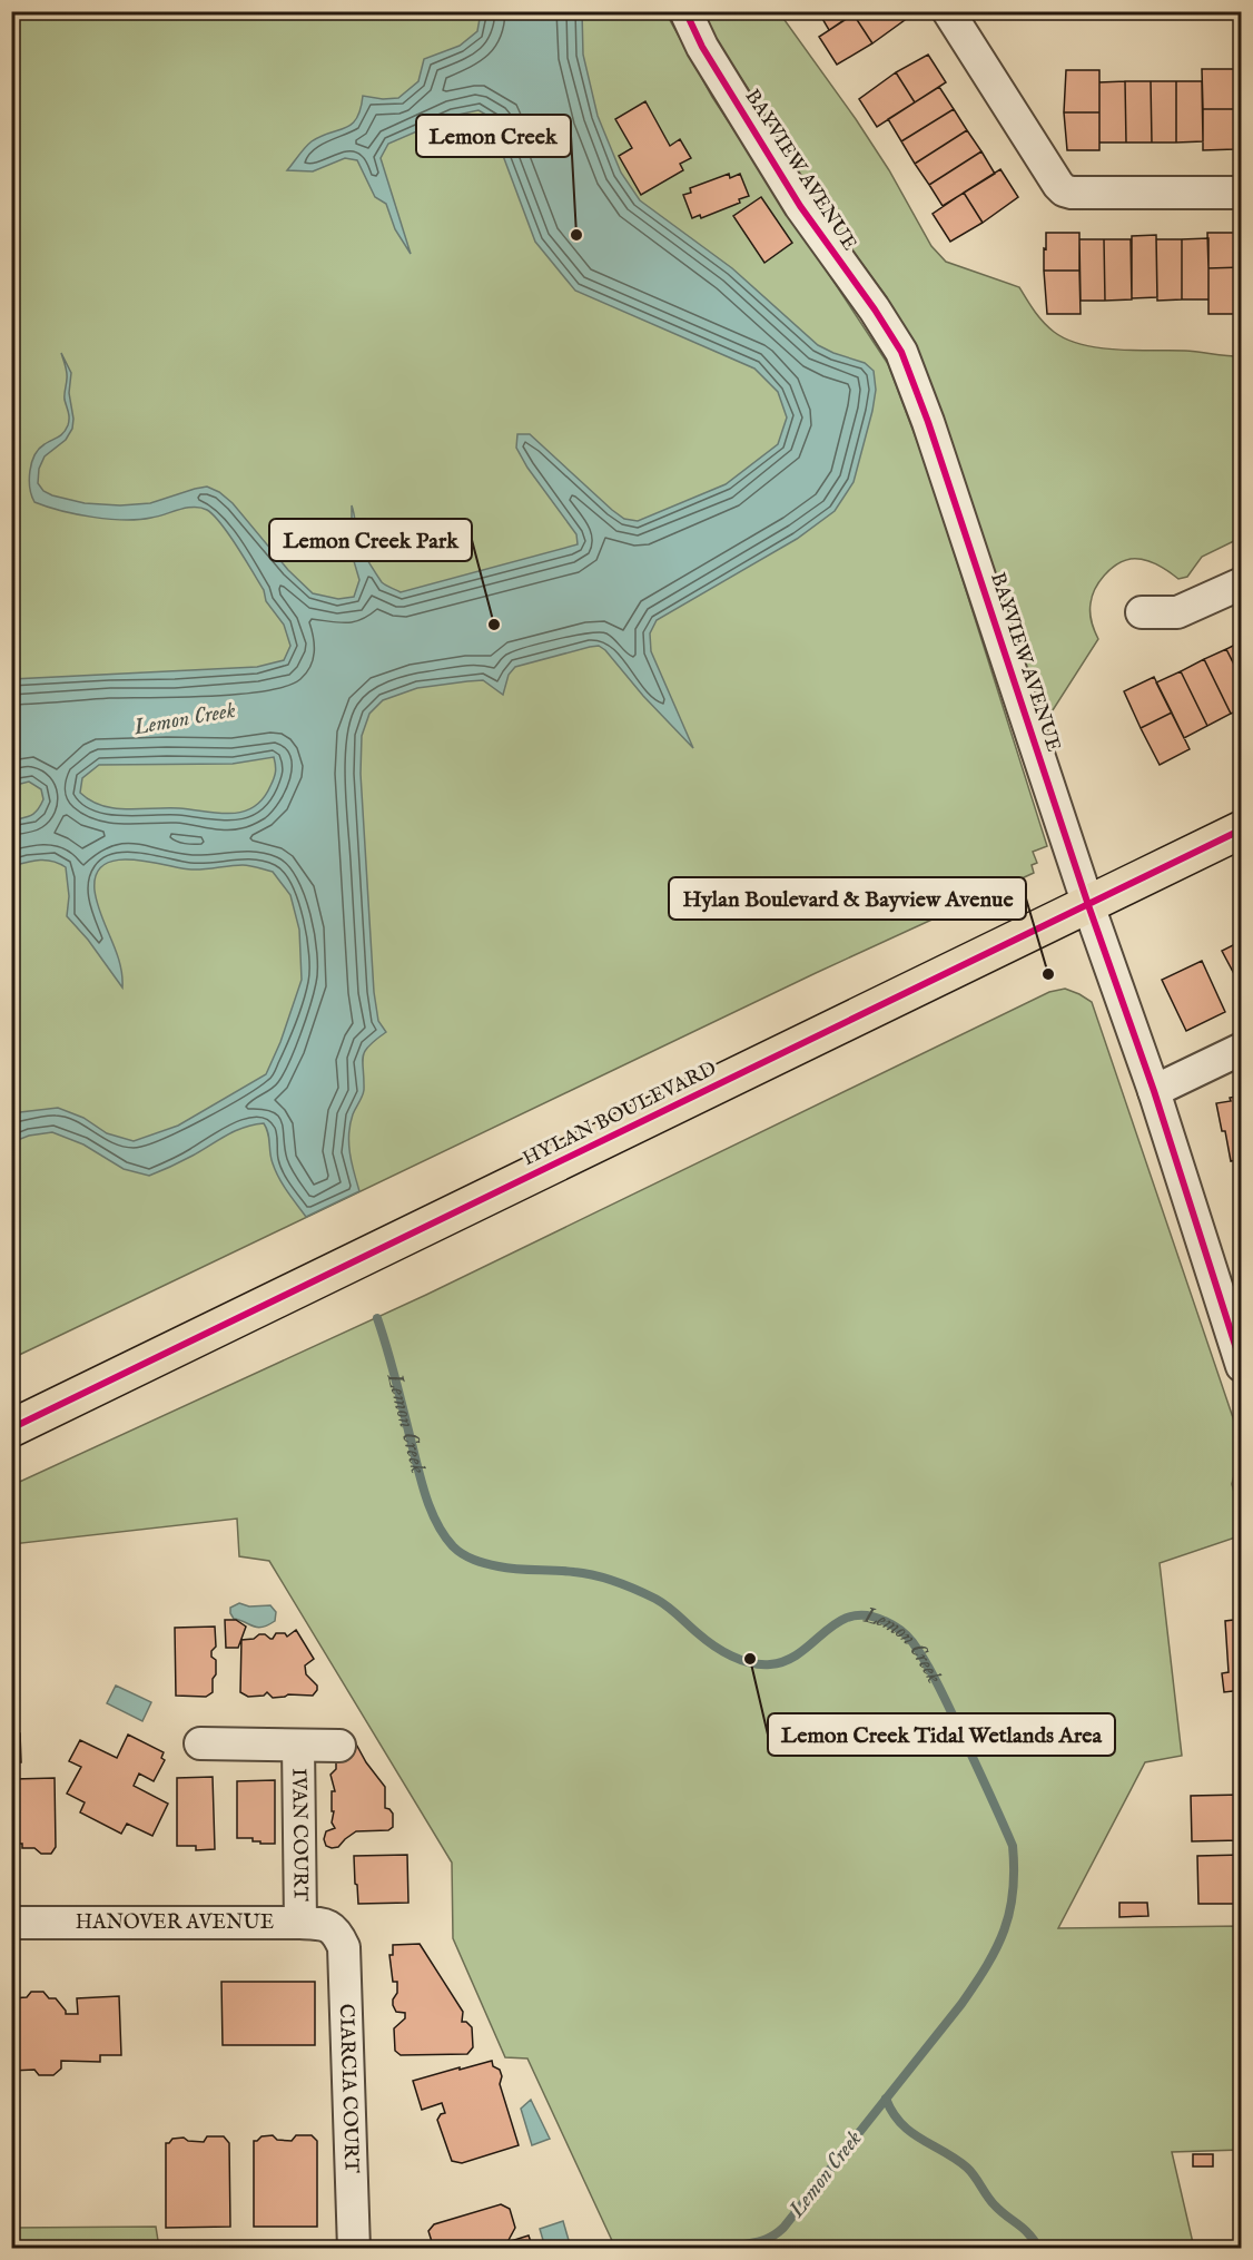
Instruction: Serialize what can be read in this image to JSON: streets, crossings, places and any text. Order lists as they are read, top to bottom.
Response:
{
  "streets": {
    "main road": ["HYLAN BOULEVARD"],
    "street": [
      "BAYVIEW AVENUE",
      "IVAN COURT",
      "HANOVER AVENUE",
      "CIARCIA COURT"
    ]
  },
  "crossings": [
    ["BAYVIEW AVENUE", "HYLAN BOULEVARD"],
    ["IVAN COURT", "HANOVER AVENUE"],
    ["HANOVER AVENUE", "CIARCIA COURT"]
  ],
  "water": ["Lemon Creek"],
  "places": [
    "Lemon Creek",
    "Lemon Creek Park",
    "Hylan Boulevard & Bayview Avenue",
    "Lemon Creek Tidal Wetlands Area"
  ]
}
